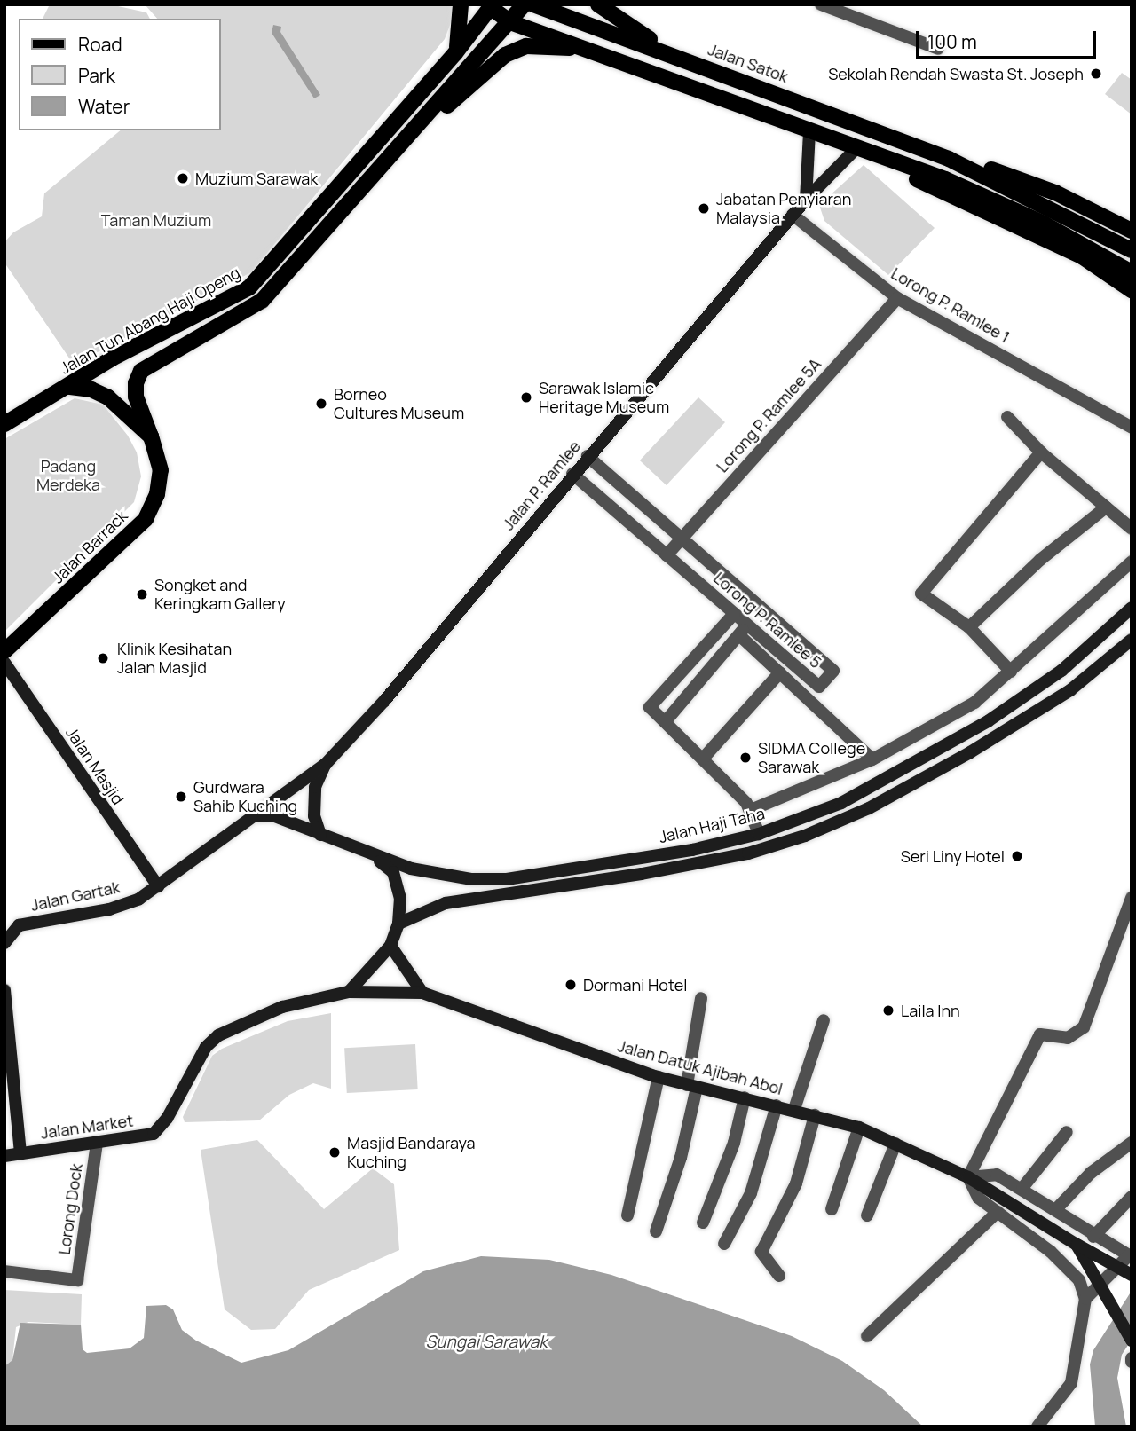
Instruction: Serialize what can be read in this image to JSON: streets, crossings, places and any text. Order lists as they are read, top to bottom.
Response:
{
  "streets": {
    "main road": [
      "Jalan Satok",
      "Jalan Tun Abang Haji Openg",
      "Jalan P. Ramlee",
      "Jalan Barrack",
      "Jalan Masjid",
      "Jalan Haji Taha",
      "Jalan Gartak",
      "Jalan Datuk Ajibah Abol",
      "Jalan Market"
    ],
    "street": [
      "Lorong P. Ramlee 1",
      "Lorong P. Ramlee 5A",
      "Lorong P. Ramlee 5",
      "Lorong Dock"
    ]
  },
  "crossings": [
    ["Lorong P. Ramlee 1", "Lorong P. Ramlee 5A"],
    ["Lorong P. Ramlee 1", "Jalan P. Ramlee"],
    ["Lorong P. Ramlee 5A", "Lorong P. Ramlee 5"],
    ["Jalan P. Ramlee", "Lorong P. Ramlee 5"],
    ["Jalan P. Ramlee", "Jalan Masjid"],
    ["Jalan P. Ramlee", "Jalan Haji Taha"],
    ["Jalan P. Ramlee", "Jalan Gartak"],
    ["Jalan Masjid", "Jalan Gartak"],
    ["Jalan Datuk Ajibah Abol", "Jalan Market"],
    ["Jalan Market", "Lorong Dock"]
  ],
  "water": ["Sungai Sarawak"],
  "parks": ["Taman Muzium", "Padang Merdeka"],
  "places": [
    "Sekolah Rendah Swasta St. Joseph",
    "Muzium Sarawak",
    "Jabatan Penyiaran Malaysia",
    "Sarawak Islamic Heritage Museum",
    "Borneo Cultures Museum",
    "Songket and Keringkam Gallery",
    "Klinik Kesihatan Jalan Masjid",
    "SIDMA College Sarawak",
    "Gurdwara Sahib Kuching",
    "Seri Liny Hotel",
    "Dormani Hotel",
    "Laila Inn",
    "Masjid Bandaraya Kuching"
  ],
  "legend": ["Road", "Park", "Water"],
  "scale_bar": "100 m"
}
